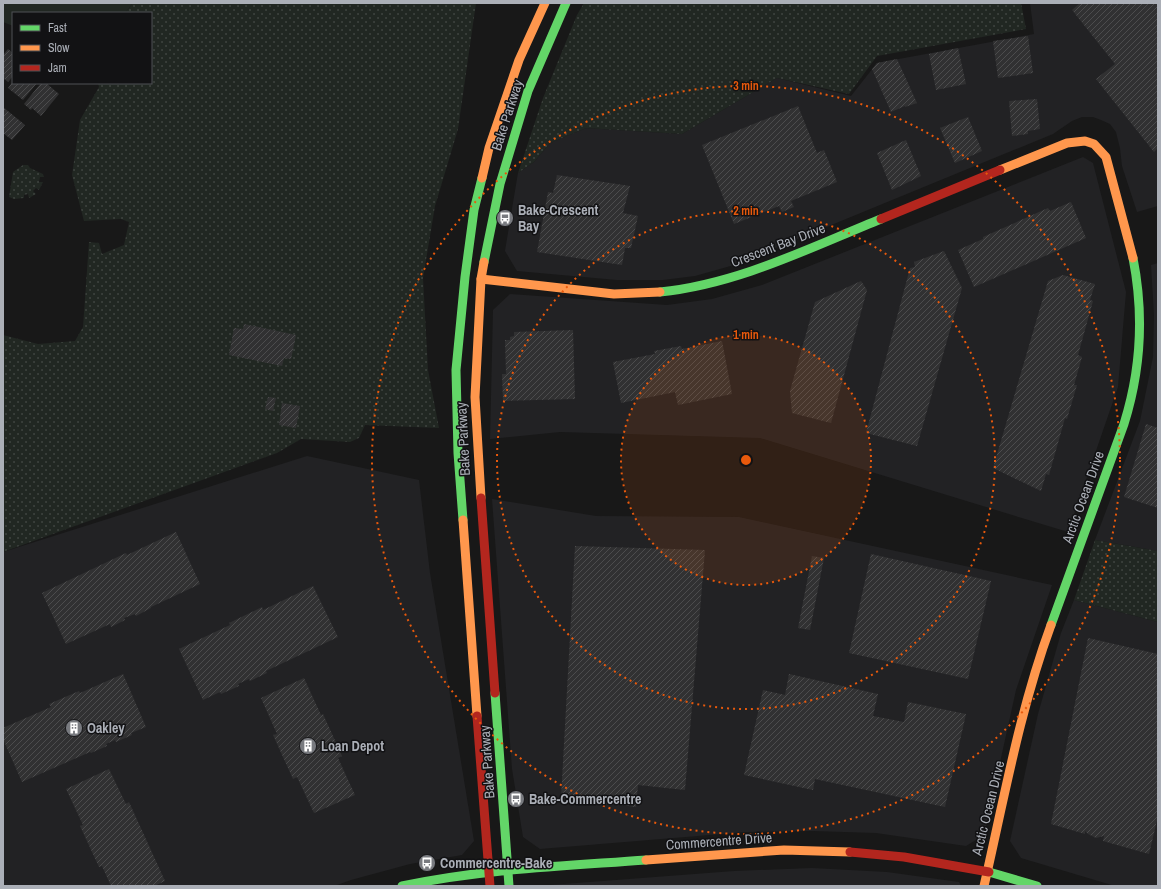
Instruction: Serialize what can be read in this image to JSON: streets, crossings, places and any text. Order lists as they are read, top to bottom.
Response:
{
  "streets": {
    "street": [
      "Bake Parkway",
      "Crescent Bay Drive",
      "Arctic Ocean Drive",
      "Commercentre Drive"
    ]
  },
  "crossings": [
    ["Bake Parkway", "Crescent Bay Drive"],
    ["Bake Parkway", "Commercentre Drive"],
    ["Crescent Bay Drive", "Arctic Ocean Drive"],
    ["Arctic Ocean Drive", "Commercentre Drive"]
  ],
  "places": {
    "bus stop": ["Bake-Crescent Bay", "Bake-Commercentre", "Commercentre-Bake"],
    "building": ["Oakley", "Loan Depot"]
  },
  "legend": ["Fast", "Slow", "Jam"],
  "rings": ["3 min", "2 min", "1 min"]
}
